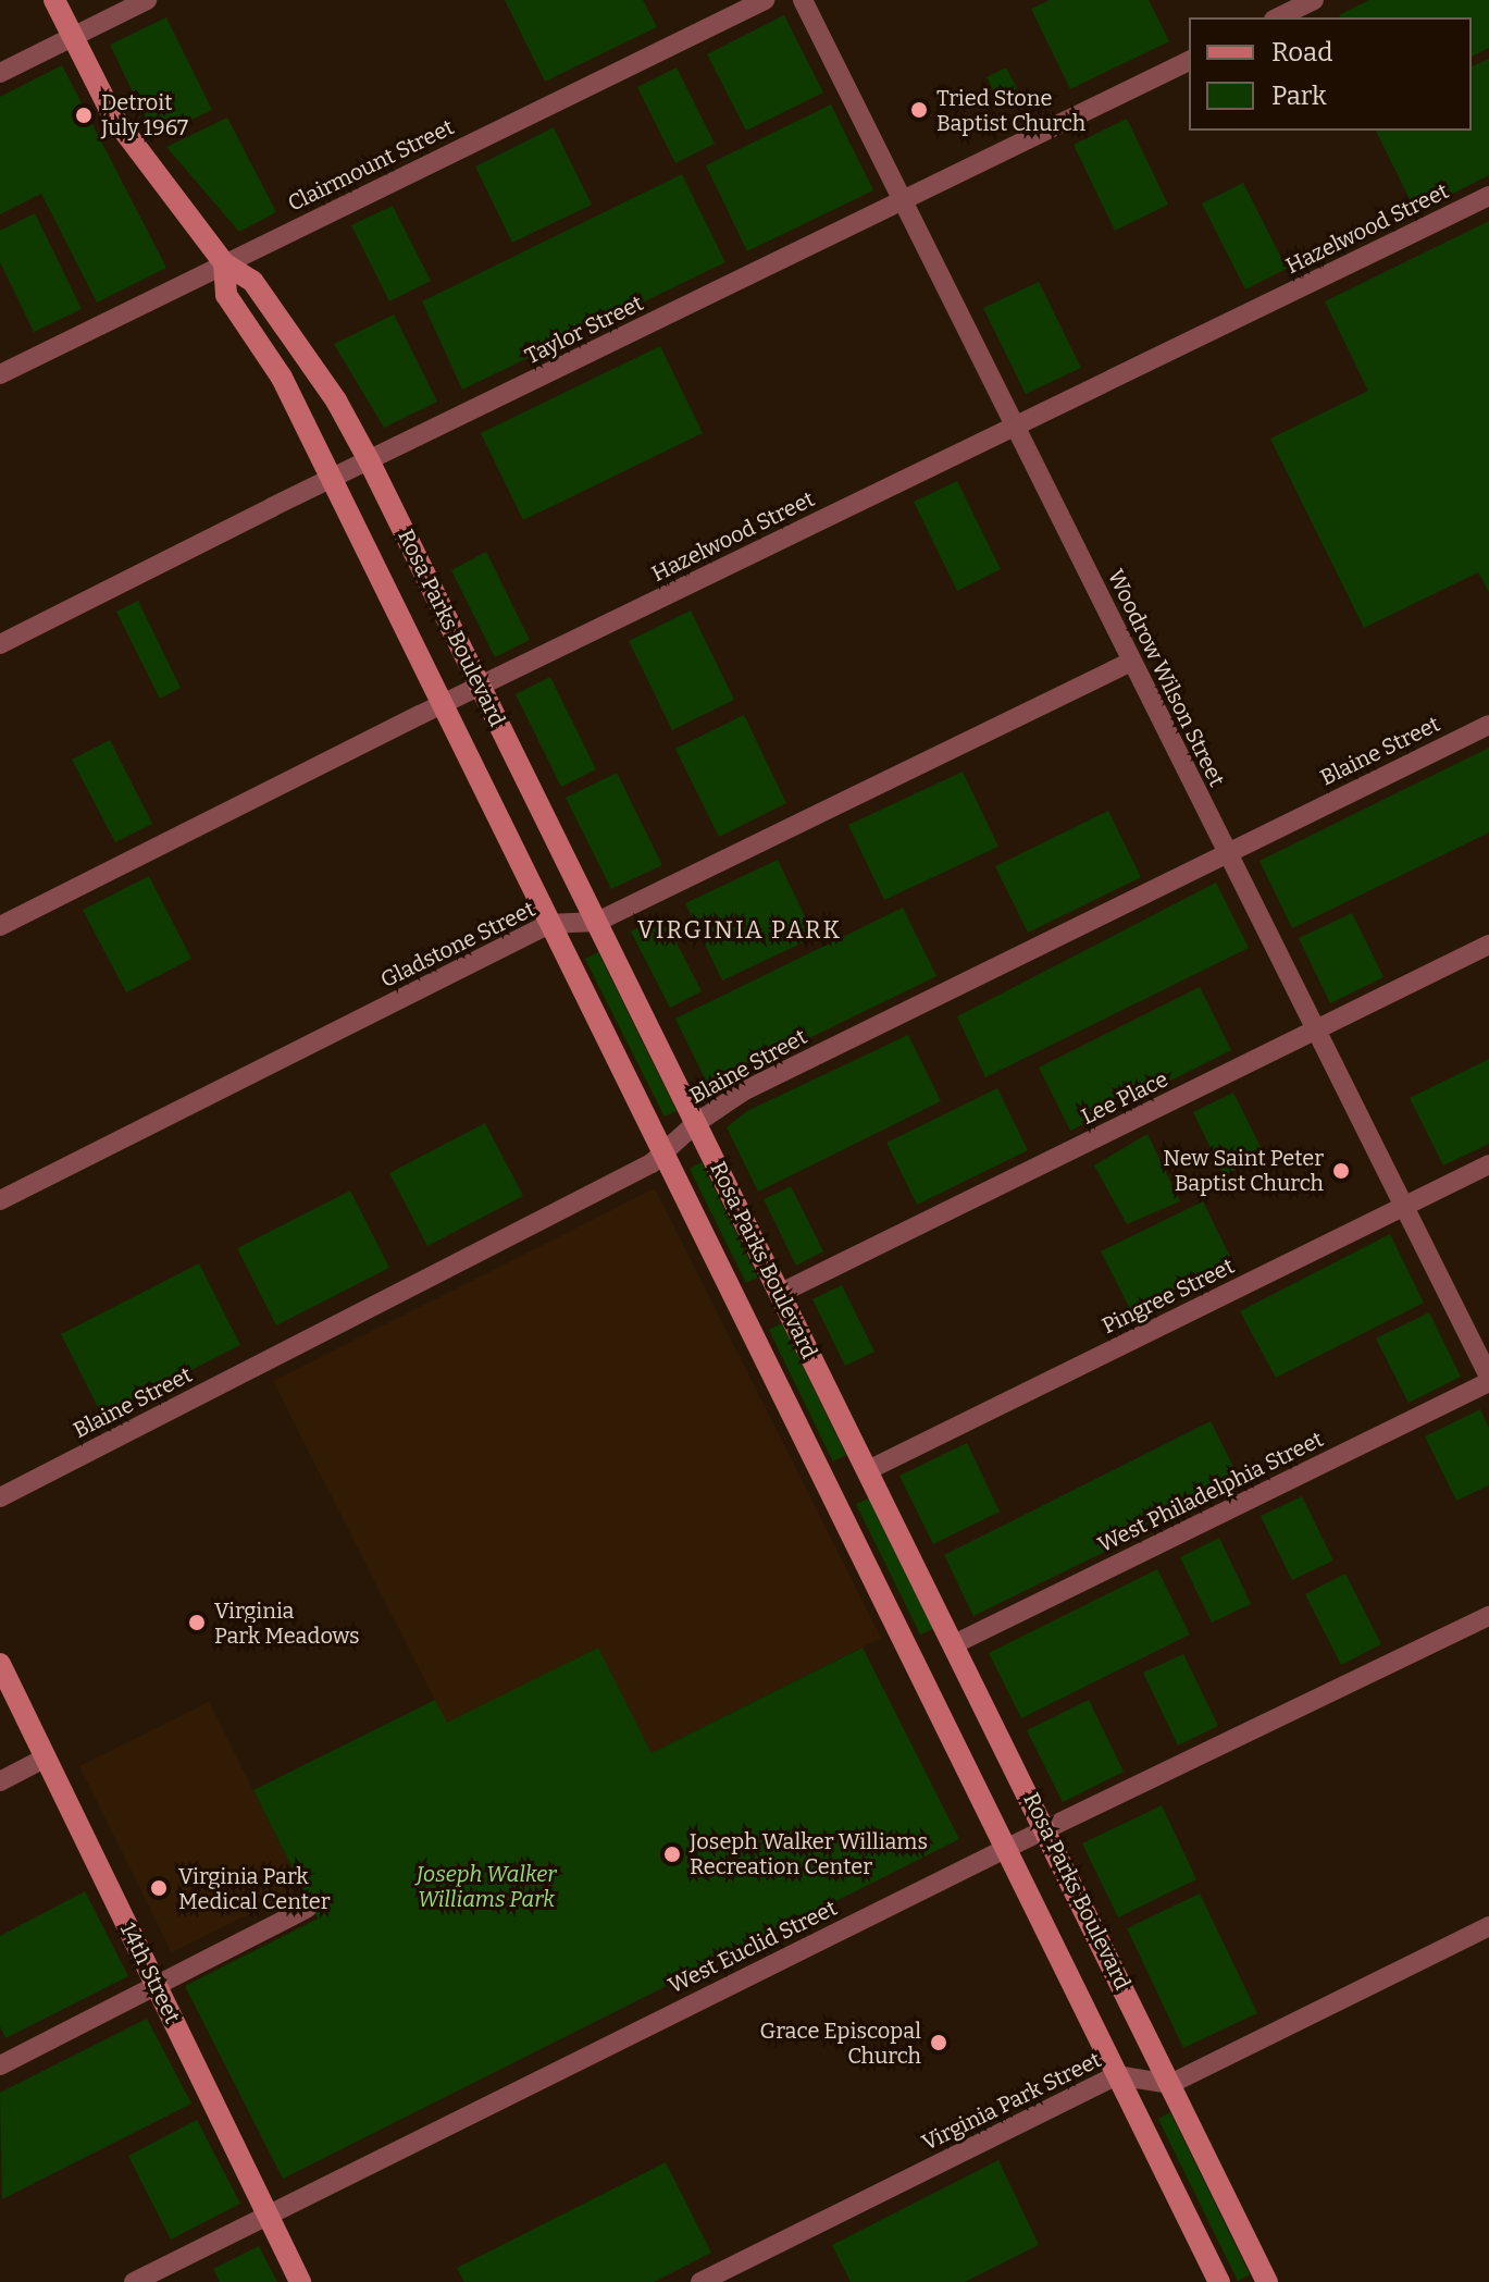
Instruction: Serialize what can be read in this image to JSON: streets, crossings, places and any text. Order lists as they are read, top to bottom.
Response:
{
  "streets": {
    "street": [
      "Clairmount Street",
      "Hazelwood Street",
      "Taylor Street",
      "Rosa Parks Boulevard",
      "Woodrow Wilson Street",
      "Blaine Street",
      "Gladstone Street",
      "Lee Place",
      "Pingree Street",
      "West Philadelphia Street",
      "West Euclid Street",
      "14th Street",
      "Virginia Park Street"
    ]
  },
  "crossings": [
    ["Clairmount Street", "Rosa Parks Boulevard"],
    ["Hazelwood Street", "Rosa Parks Boulevard"],
    ["Hazelwood Street", "Woodrow Wilson Street"],
    ["Taylor Street", "Rosa Parks Boulevard"],
    ["Taylor Street", "Woodrow Wilson Street"],
    ["Rosa Parks Boulevard", "Blaine Street"],
    ["Rosa Parks Boulevard", "Gladstone Street"],
    ["Rosa Parks Boulevard", "Lee Place"],
    ["Rosa Parks Boulevard", "Pingree Street"],
    ["Rosa Parks Boulevard", "West Philadelphia Street"],
    ["Rosa Parks Boulevard", "West Euclid Street"],
    ["Rosa Parks Boulevard", "Virginia Park Street"],
    ["Woodrow Wilson Street", "Blaine Street"],
    ["Woodrow Wilson Street", "Gladstone Street"],
    ["Woodrow Wilson Street", "Lee Place"],
    ["Woodrow Wilson Street", "Pingree Street"],
    ["Woodrow Wilson Street", "West Philadelphia Street"],
    ["West Euclid Street", "14th Street"]
  ],
  "districts": ["VIRGINIA PARK"],
  "parks": ["Joseph Walker Williams Park"],
  "places": [
    "Tried Stone Baptist Church",
    "Detroit July 1967",
    "New Saint Peter Baptist Church",
    "Virginia Park Meadows",
    "Joseph Walker Williams Recreation Center",
    "Virginia Park Medical Center",
    "Grace Episcopal Church"
  ],
  "legend": ["Road", "Park"]
}
